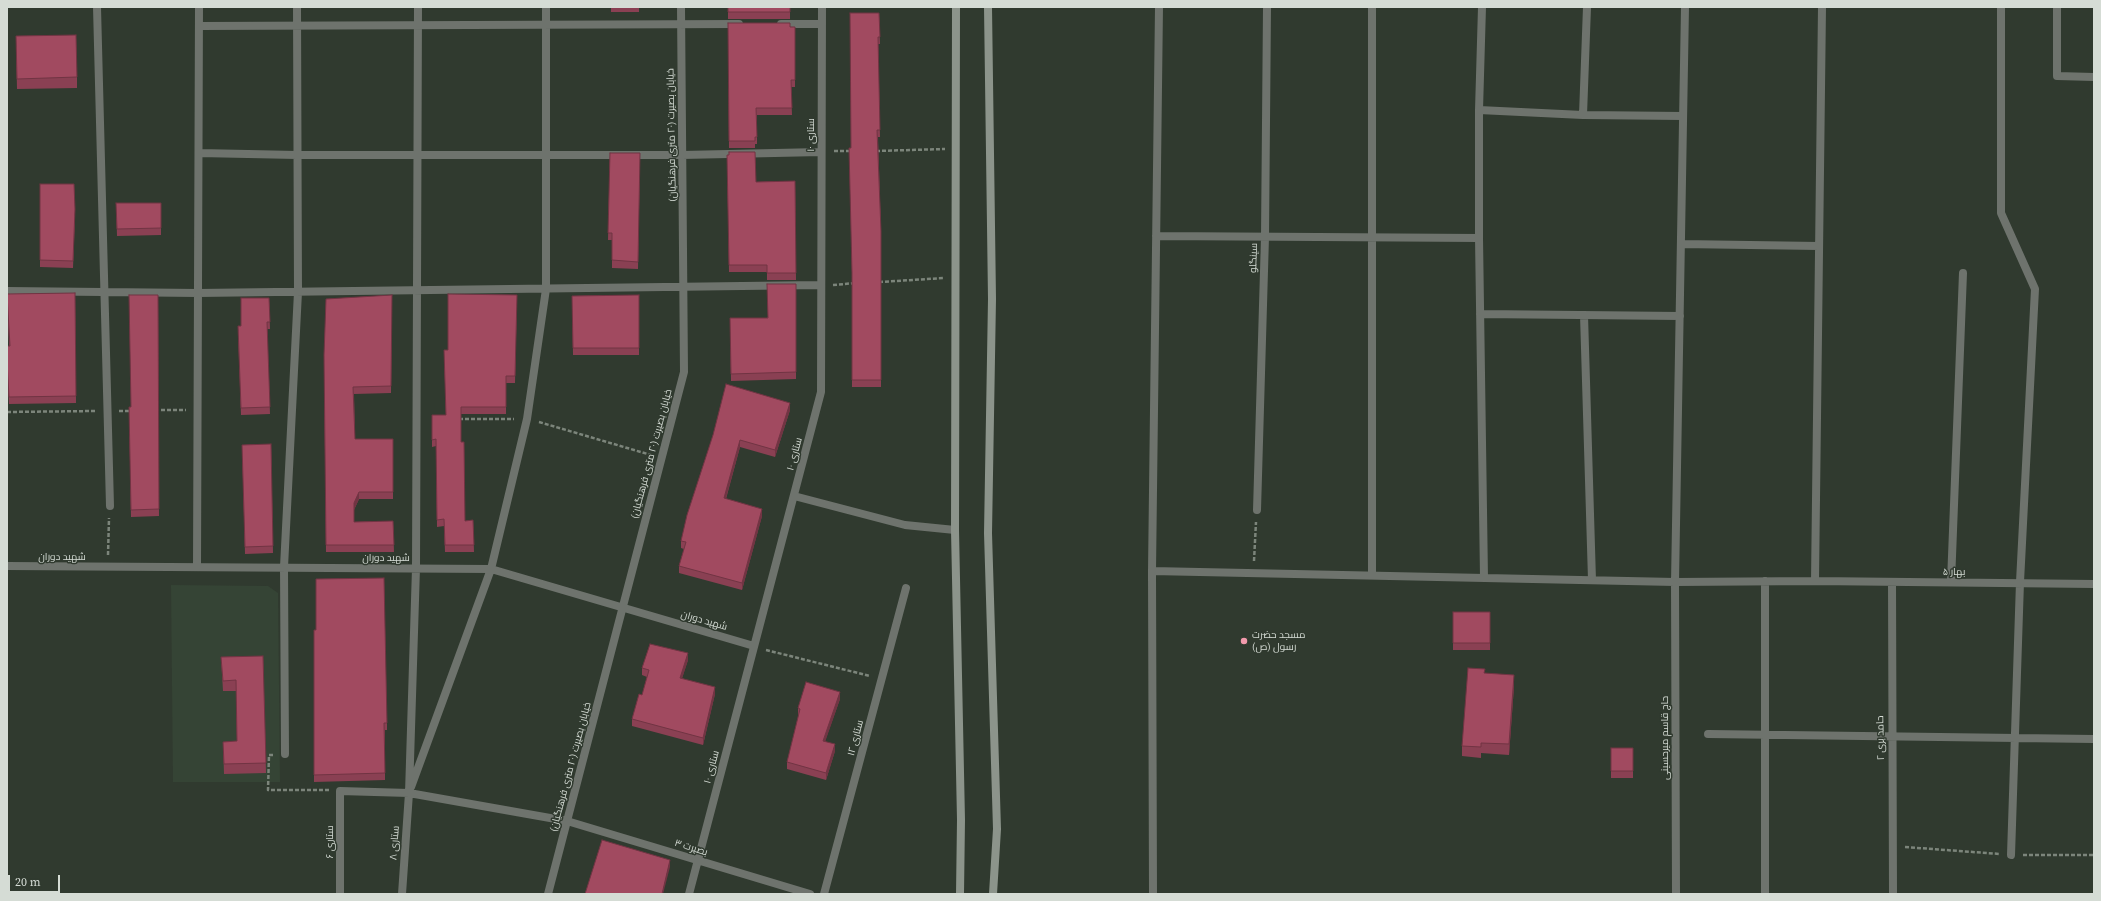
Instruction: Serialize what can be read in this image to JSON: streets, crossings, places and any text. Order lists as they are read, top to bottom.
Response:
{
  "streets": {
    "street": [
      "خیابان بصیرت (۲۰ متری فرهنگیان)",
      "ستاری ۱۰",
      "سینگلو",
      "شهید دوران",
      "بهار ۵",
      "ستاری ۱۲",
      "حاج قاسم میرحسینی",
      "حامد بری ۲",
      "ستاری ۶",
      "ستاری ۸",
      "بصیرت ۳"
    ]
  },
  "crossings": [
    ["خیابان بصیرت (۲۰ متری فرهنگیان)", "شهید دوران"],
    ["خیابان بصیرت (۲۰ متری فرهنگیان)", "بصیرت ۳"],
    ["ستاری ۱۰", "شهید دوران"],
    ["ستاری ۱۰", "بصیرت ۳"],
    ["بهار ۵", "حاج قاسم میرحسینی"],
    ["بهار ۵", "حامد بری ۲"],
    ["ستاری ۶", "بصیرت ۳"],
    ["ستاری ۸", "بصیرت ۳"]
  ],
  "places": ["مسجد حضرت رسول (ص)"],
  "scale_bar": "20 m"
}
